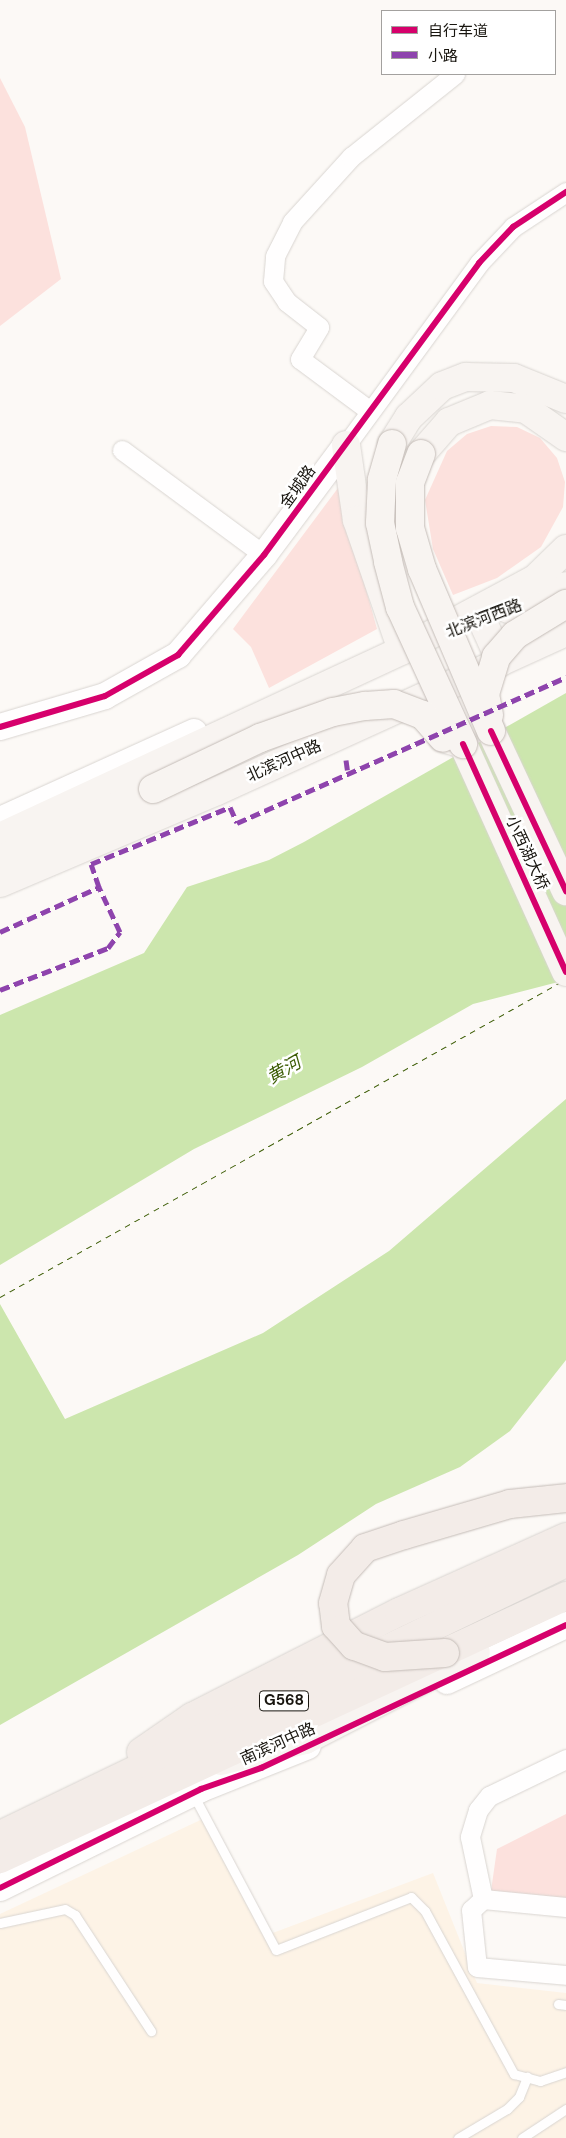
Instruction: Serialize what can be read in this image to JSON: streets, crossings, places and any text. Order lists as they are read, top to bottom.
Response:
{
  "streets": {
    "highway": ["G568", "南滨河中路"],
    "main road": ["北滨河西路", "北滨河中路", "小西湖大桥"],
    "street": ["金城路"]
  },
  "water": ["黄河"],
  "legend": ["自行车道", "小路"]
}
